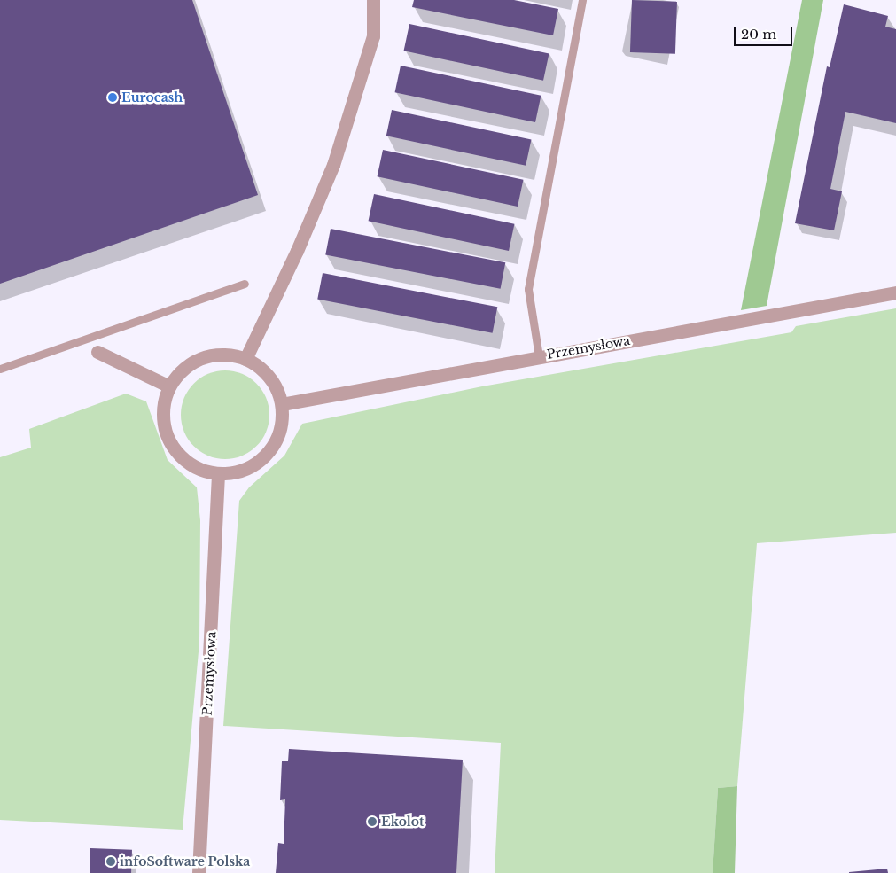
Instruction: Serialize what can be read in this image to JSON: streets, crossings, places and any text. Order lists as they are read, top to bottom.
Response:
{
  "streets": {
    "street": ["Przemysłowa"]
  },
  "places": ["Eurocash", "Ekolot", "infoSoftware Polska"],
  "scale_bar": "20 m"
}
